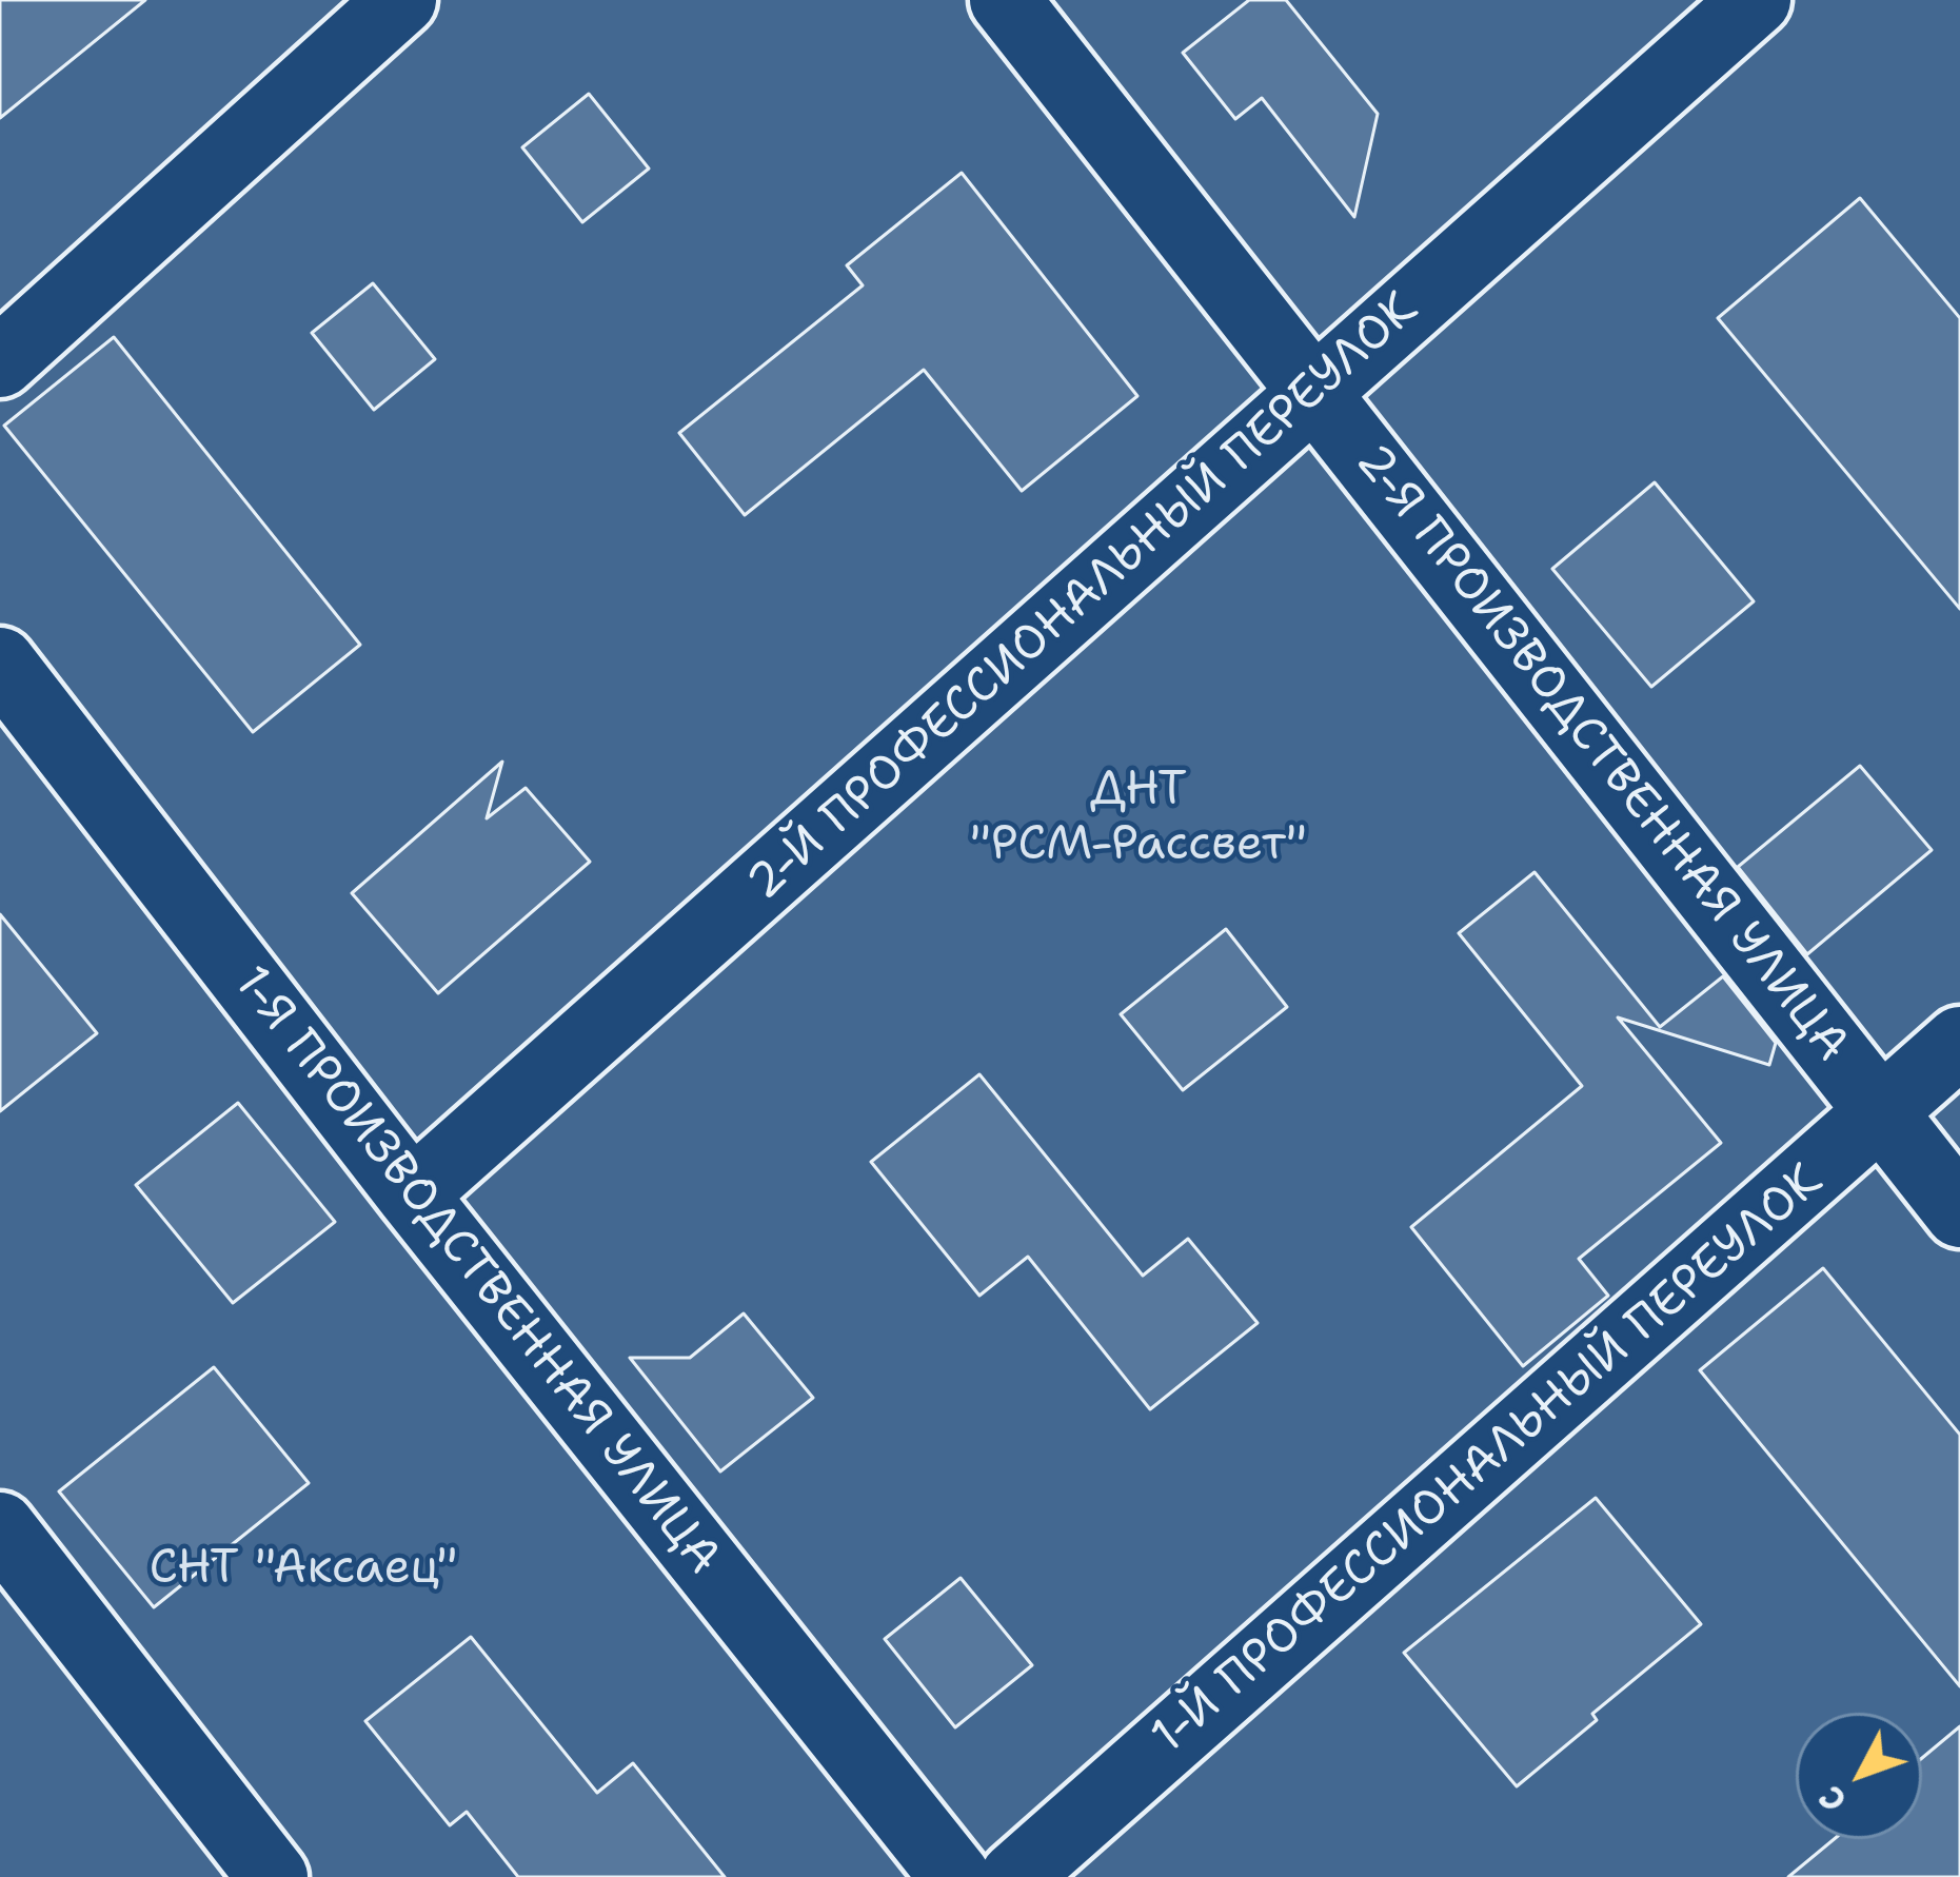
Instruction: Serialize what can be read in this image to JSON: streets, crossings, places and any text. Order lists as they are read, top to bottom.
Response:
{
  "streets": {
    "street": [
      "2-Й ПРОФЕССИОНАЛЬНЫЙ ПЕРЕУЛОК",
      "2-Я ПРОИЗВОДСТВЕННАЯ УЛИЦА",
      "1-Я ПРОИЗВОДСТВЕННАЯ УЛИЦА",
      "1-Й ПРОФЕССИОНАЛЬНЫЙ ПЕРЕУЛОК"
    ]
  },
  "crossings": [
    ["2-Й ПРОФЕССИОНАЛЬНЫЙ ПЕРЕУЛОК", "2-Я ПРОИЗВОДСТВЕННАЯ УЛИЦА"],
    ["2-Й ПРОФЕССИОНАЛЬНЫЙ ПЕРЕУЛОК", "1-Я ПРОИЗВОДСТВЕННАЯ УЛИЦА"],
    ["2-Я ПРОИЗВОДСТВЕННАЯ УЛИЦА", "1-Й ПРОФЕССИОНАЛЬНЫЙ ПЕРЕУЛОК"]
  ],
  "parks": ["ДНТ \"РСМ-Рассвет\"", "СНТ \"Аксаец\""],
  "north": "bottom left"
}
